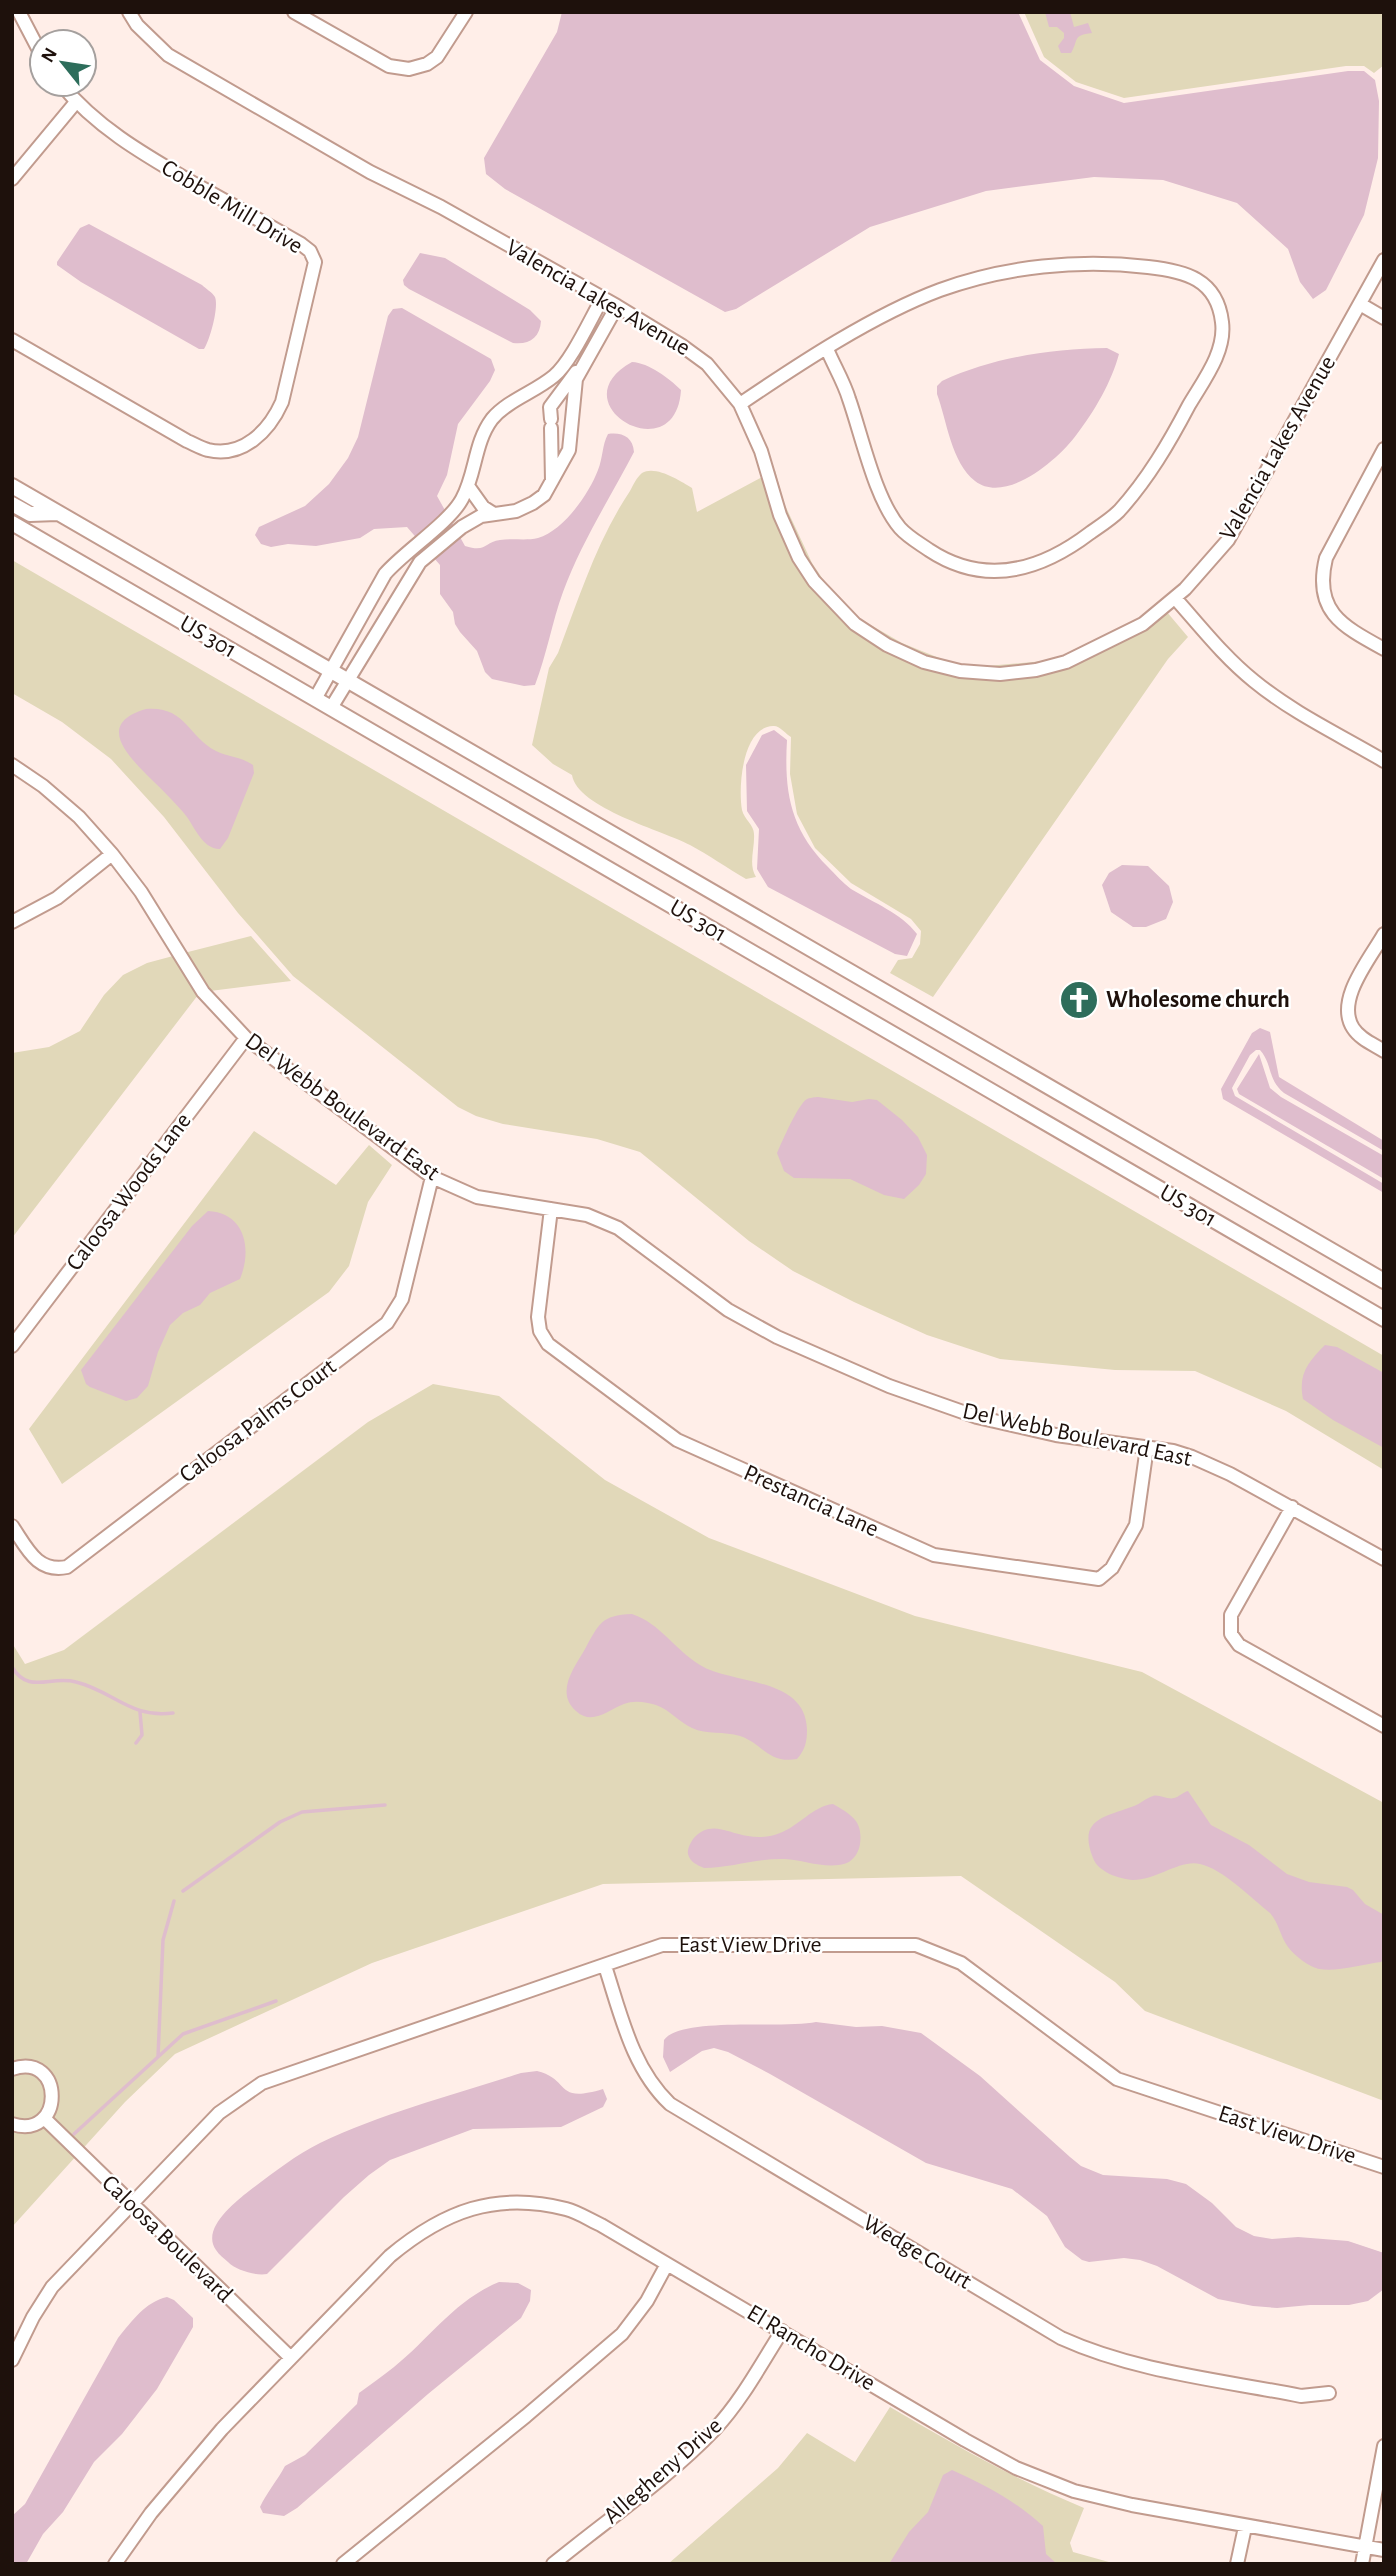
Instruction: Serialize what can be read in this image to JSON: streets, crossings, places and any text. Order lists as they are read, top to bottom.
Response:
{
  "streets": {
    "main road": ["US 301"],
    "street": [
      "Cobble Mill Drive",
      "Valencia Lakes Avenue",
      "Del Webb Boulevard East",
      "Caloosa Woods Lane",
      "Caloosa Palms Court",
      "Prestancia Lane",
      "East View Drive",
      "Caloosa Boulevard",
      "Wedge Court",
      "El Rancho Drive",
      "Allegheny Drive"
    ]
  },
  "crossings": [
    ["Del Webb Boulevard East", "Caloosa Woods Lane"],
    ["Del Webb Boulevard East", "Caloosa Palms Court"],
    ["Del Webb Boulevard East", "Prestancia Lane"],
    ["East View Drive", "Caloosa Boulevard"],
    ["East View Drive", "Wedge Court"],
    ["Caloosa Boulevard", "El Rancho Drive"],
    ["El Rancho Drive", "Allegheny Drive"]
  ],
  "places": {
    "church": ["Wholesome church"]
  },
  "north": "top left"
}
